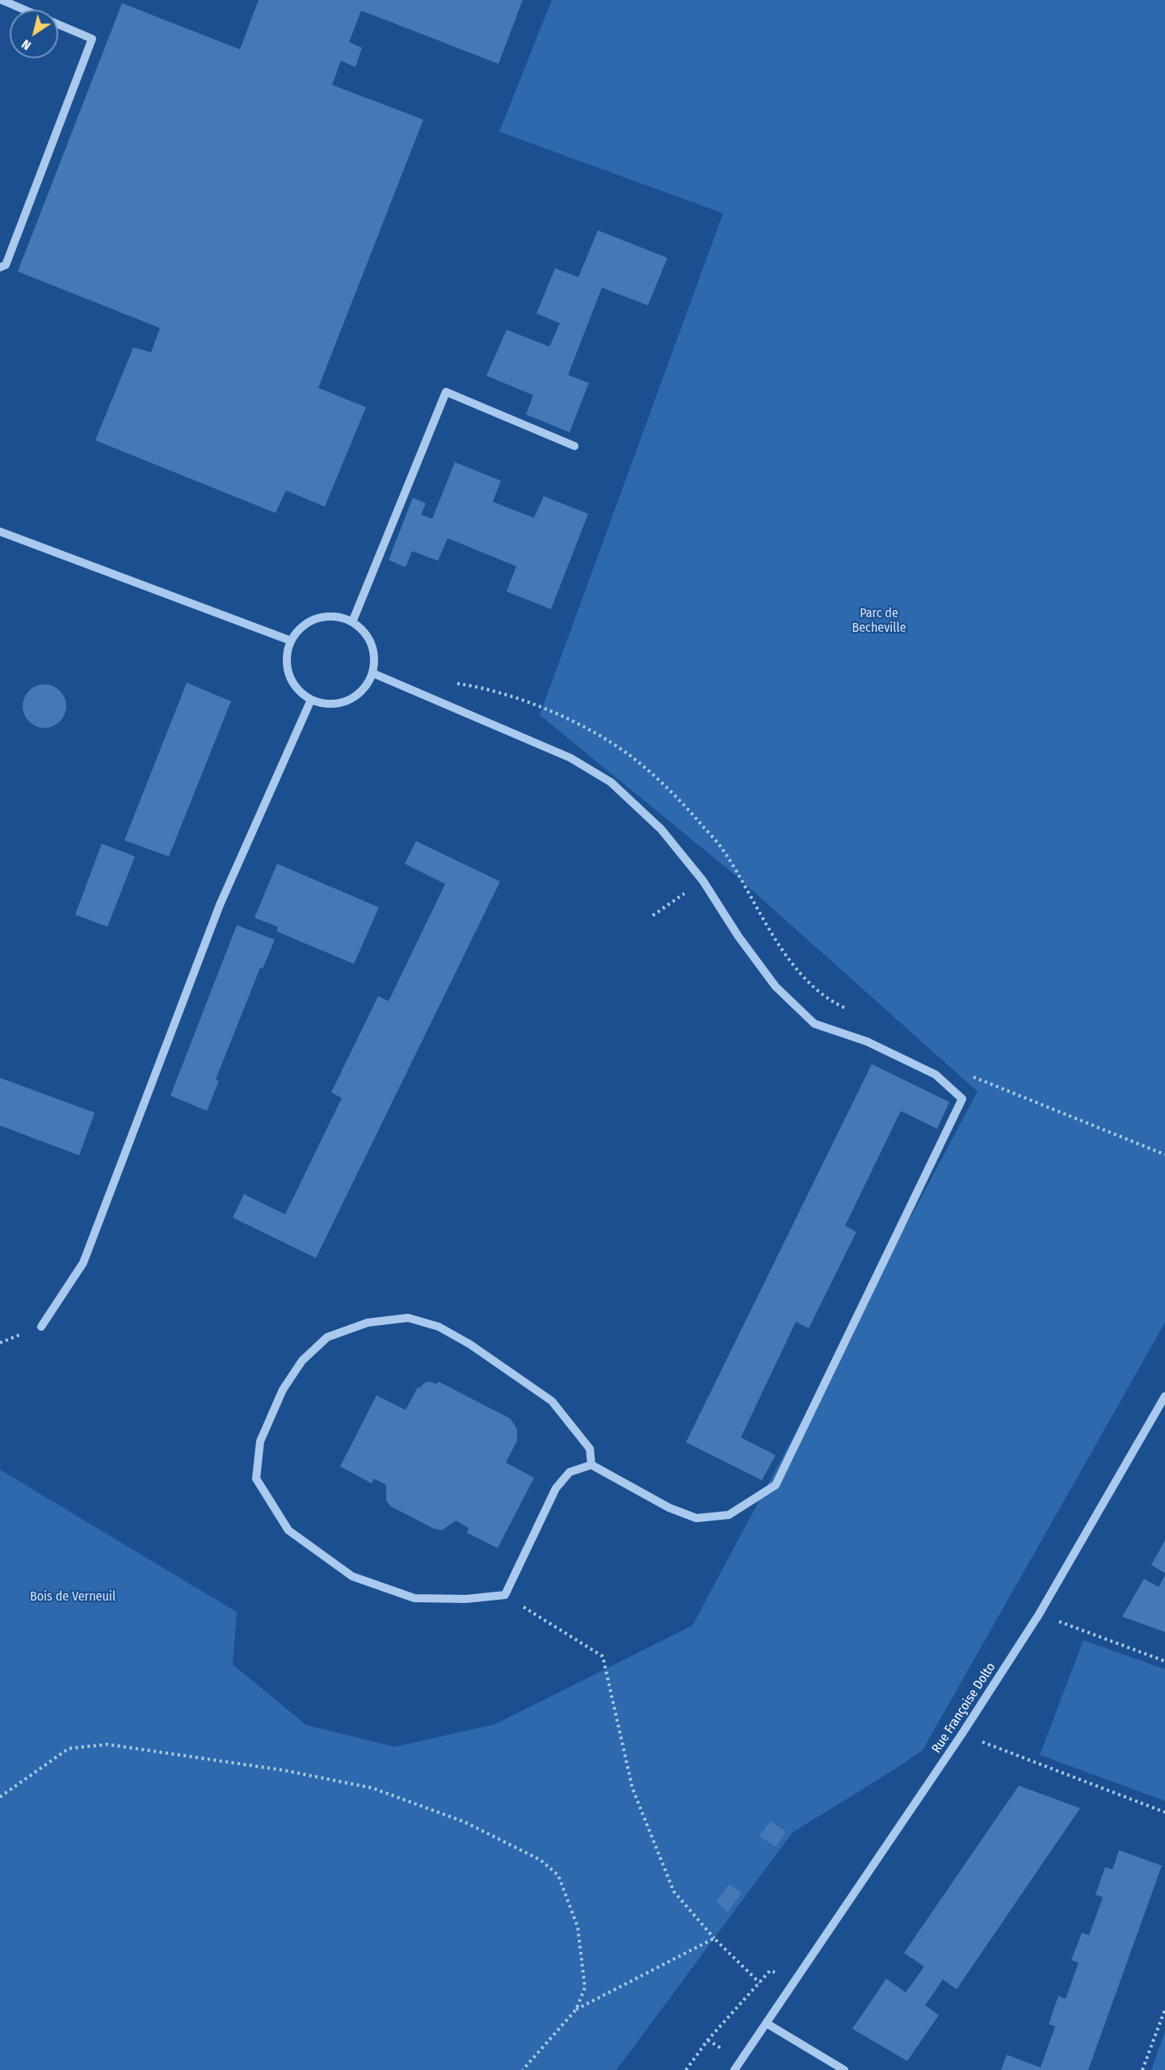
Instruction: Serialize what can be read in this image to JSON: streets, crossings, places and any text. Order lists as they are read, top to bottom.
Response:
{
  "streets": {
    "street": ["Rue Françoise Dolto"]
  },
  "parks": ["Parc de Becheville", "Bois de Verneuil"],
  "north": "bottom left"
}
